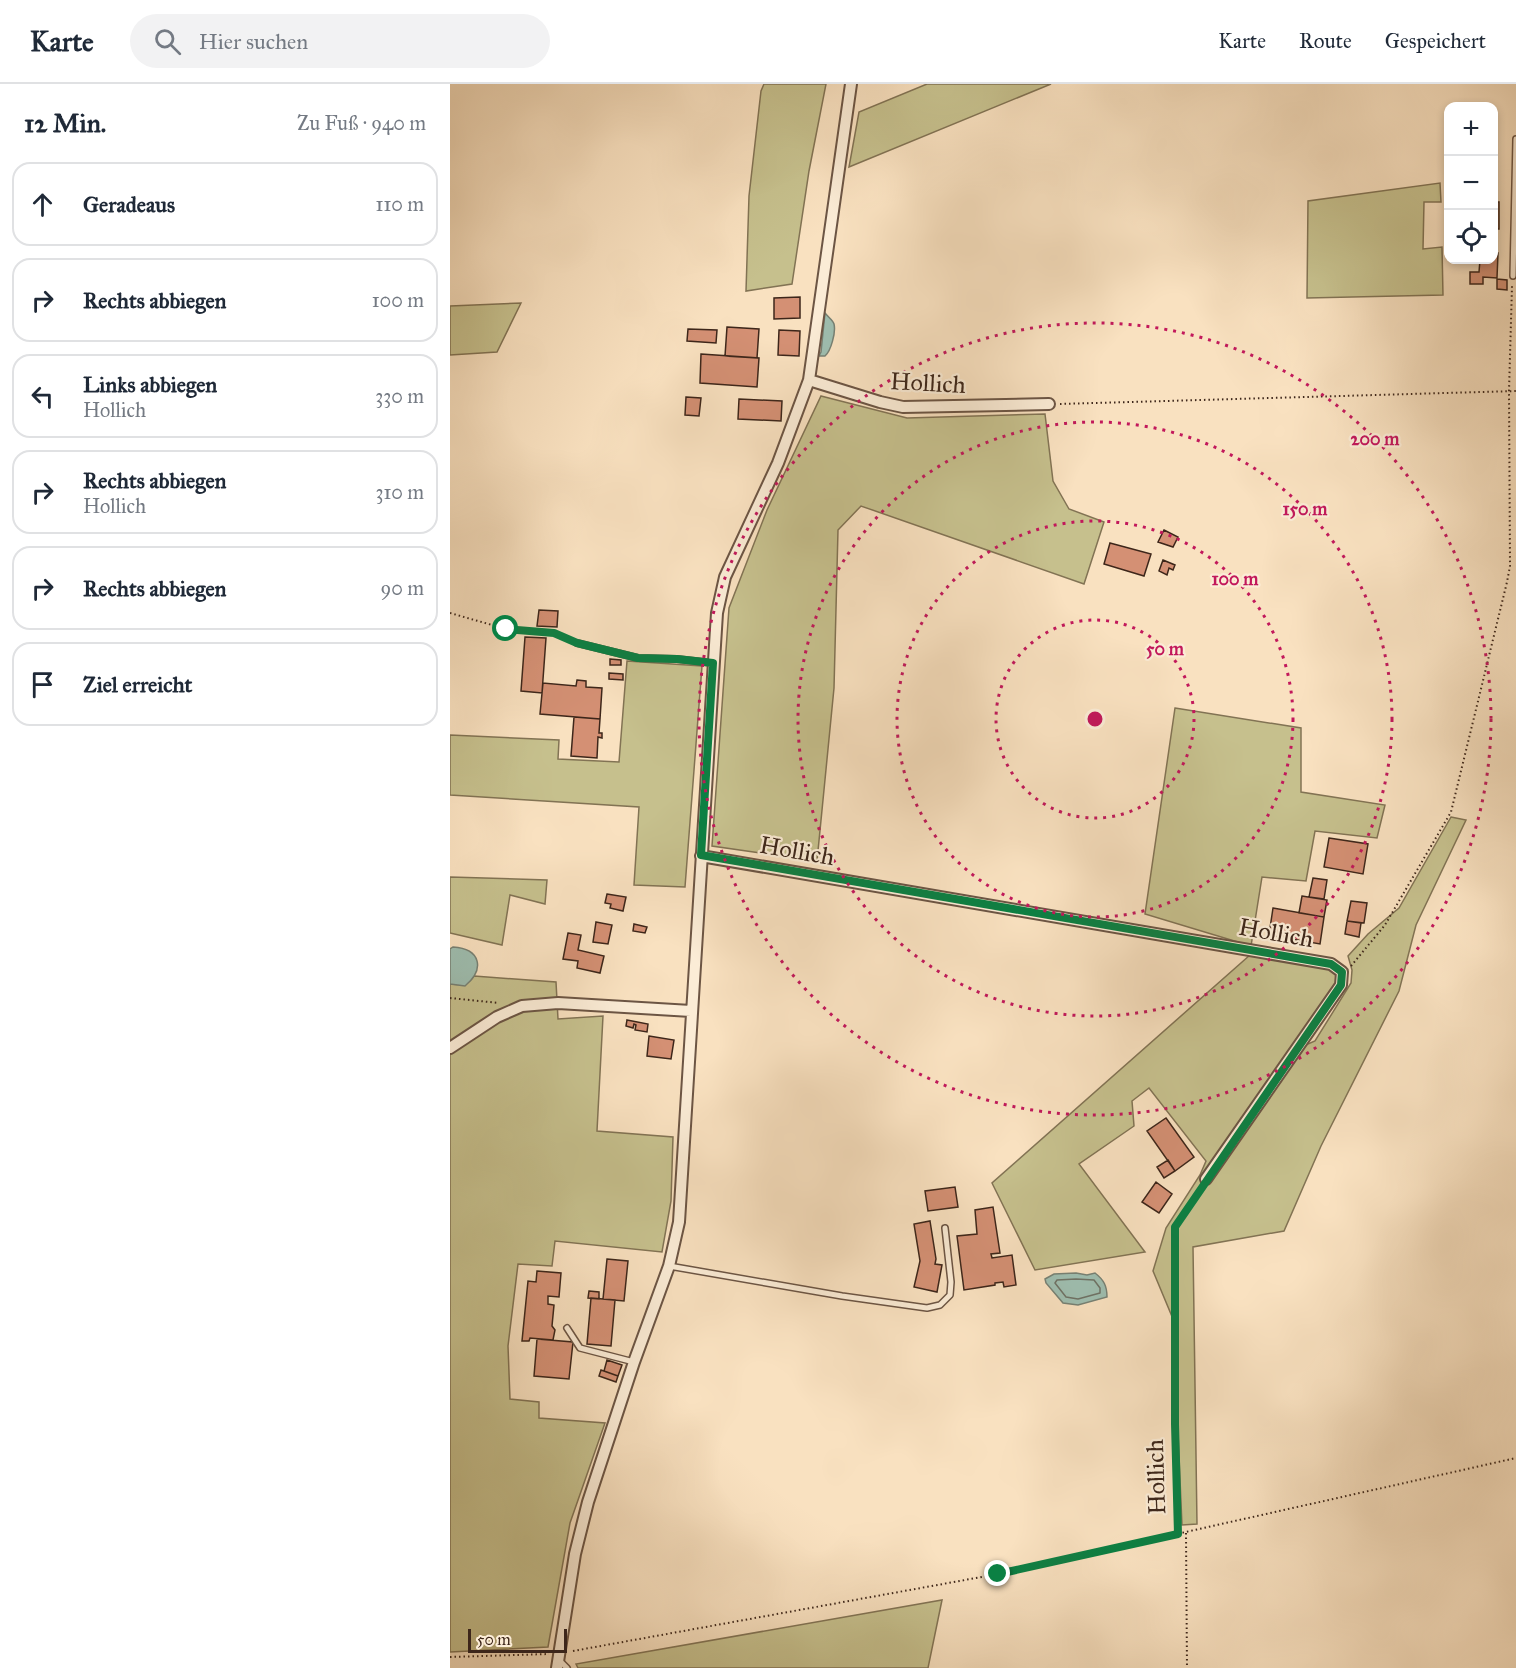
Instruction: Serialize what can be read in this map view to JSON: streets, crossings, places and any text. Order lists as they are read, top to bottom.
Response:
{
  "streets": {
    "street": ["Hollich"]
  },
  "scale_bar": "50 m",
  "page": {
    "header": "Karte",
    "search": "Hier suchen",
    "nav": ["Karte", "Route", "Gespeichert"],
    "heading": ["12 Min.", "Zu Fuß · 940 m"],
    "map_buttons": ["+", "−"],
    "list": [
      ["Geradeaus", "110 m"],
      ["Rechts abbiegen", "100 m"],
      ["Links abbiegen", "Hollich", "330 m"],
      ["Rechts abbiegen", "Hollich", "310 m"],
      ["Rechts abbiegen", "90 m"],
      "Ziel erreicht"
    ],
    "scale": "50 m"
  },
  "rings": [
    "200 m",
    "150 m",
    "100 m",
    "50 m"
  ]
}
